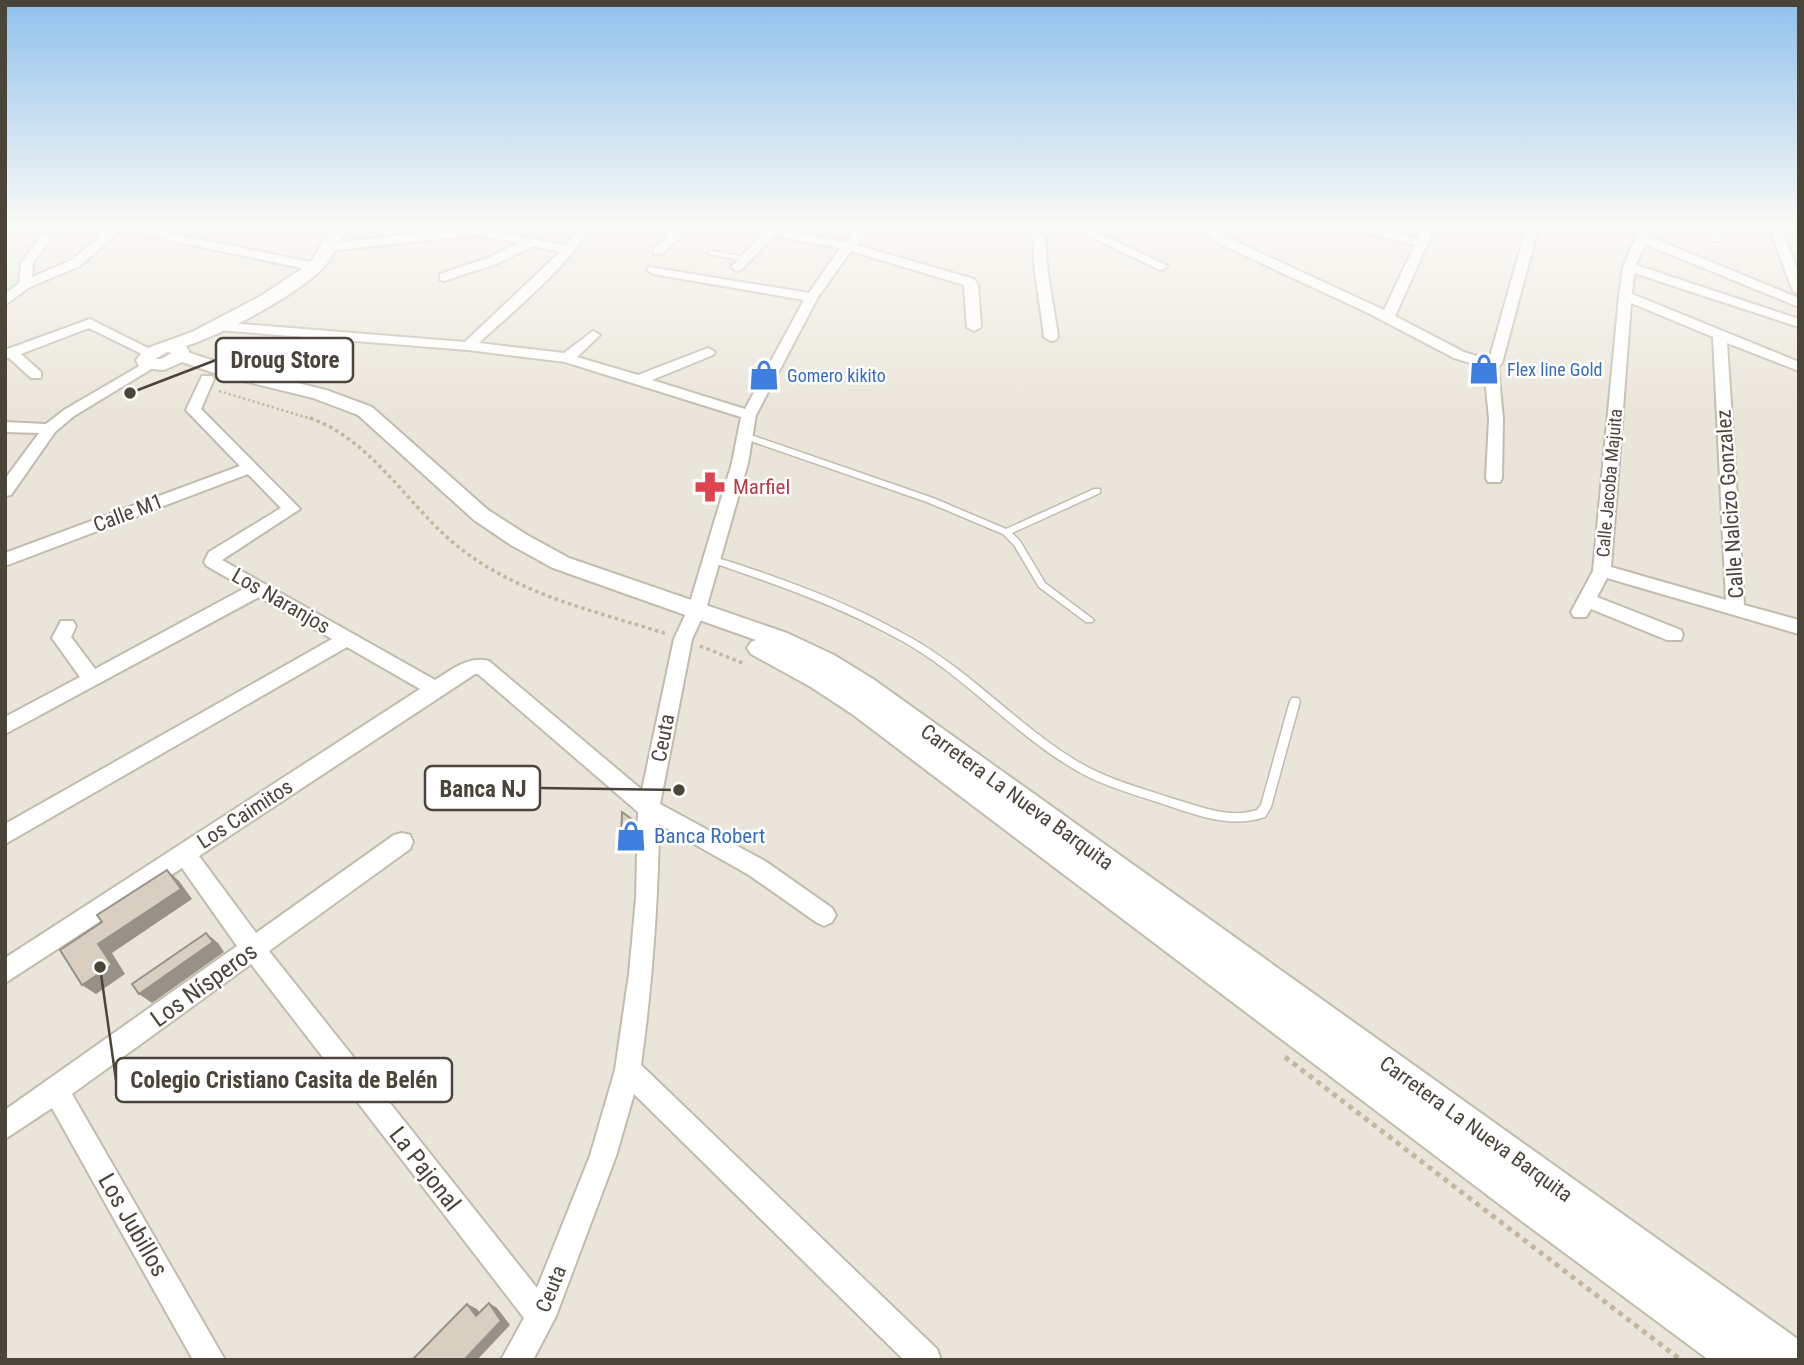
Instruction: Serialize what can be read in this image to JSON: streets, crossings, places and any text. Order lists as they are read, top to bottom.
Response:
{
  "streets": {
    "street": [
      "Calle Jacoba Majuita",
      "Calle Nalcizo Gonzalez",
      "Calle M1",
      "Los Naranjos",
      "Ceuta",
      "Carretera La Nueva Barquita",
      "Los Caimitos",
      "Los Nísperos",
      "La Pajonal",
      "Los Jubillos"
    ]
  },
  "crossings": [
    ["Calle M1", "Los Naranjos"],
    ["Los Naranjos", "Los Caimitos"],
    ["Ceuta", "Carretera La Nueva Barquita"],
    ["Ceuta", "Los Caimitos"],
    ["Ceuta", "La Pajonal"],
    ["Los Caimitos", "La Pajonal"],
    ["Los Nísperos", "La Pajonal"],
    ["Los Nísperos", "Los Jubillos"]
  ],
  "places": {
    "shop": ["Flex line Gold", "Gomero kikito", "Banca Robert"],
    "other": ["Droug Store", "Banca NJ", "Colegio Cristiano Casita de Belén"],
    "pharmacy": ["Marfiel"]
  }
}
